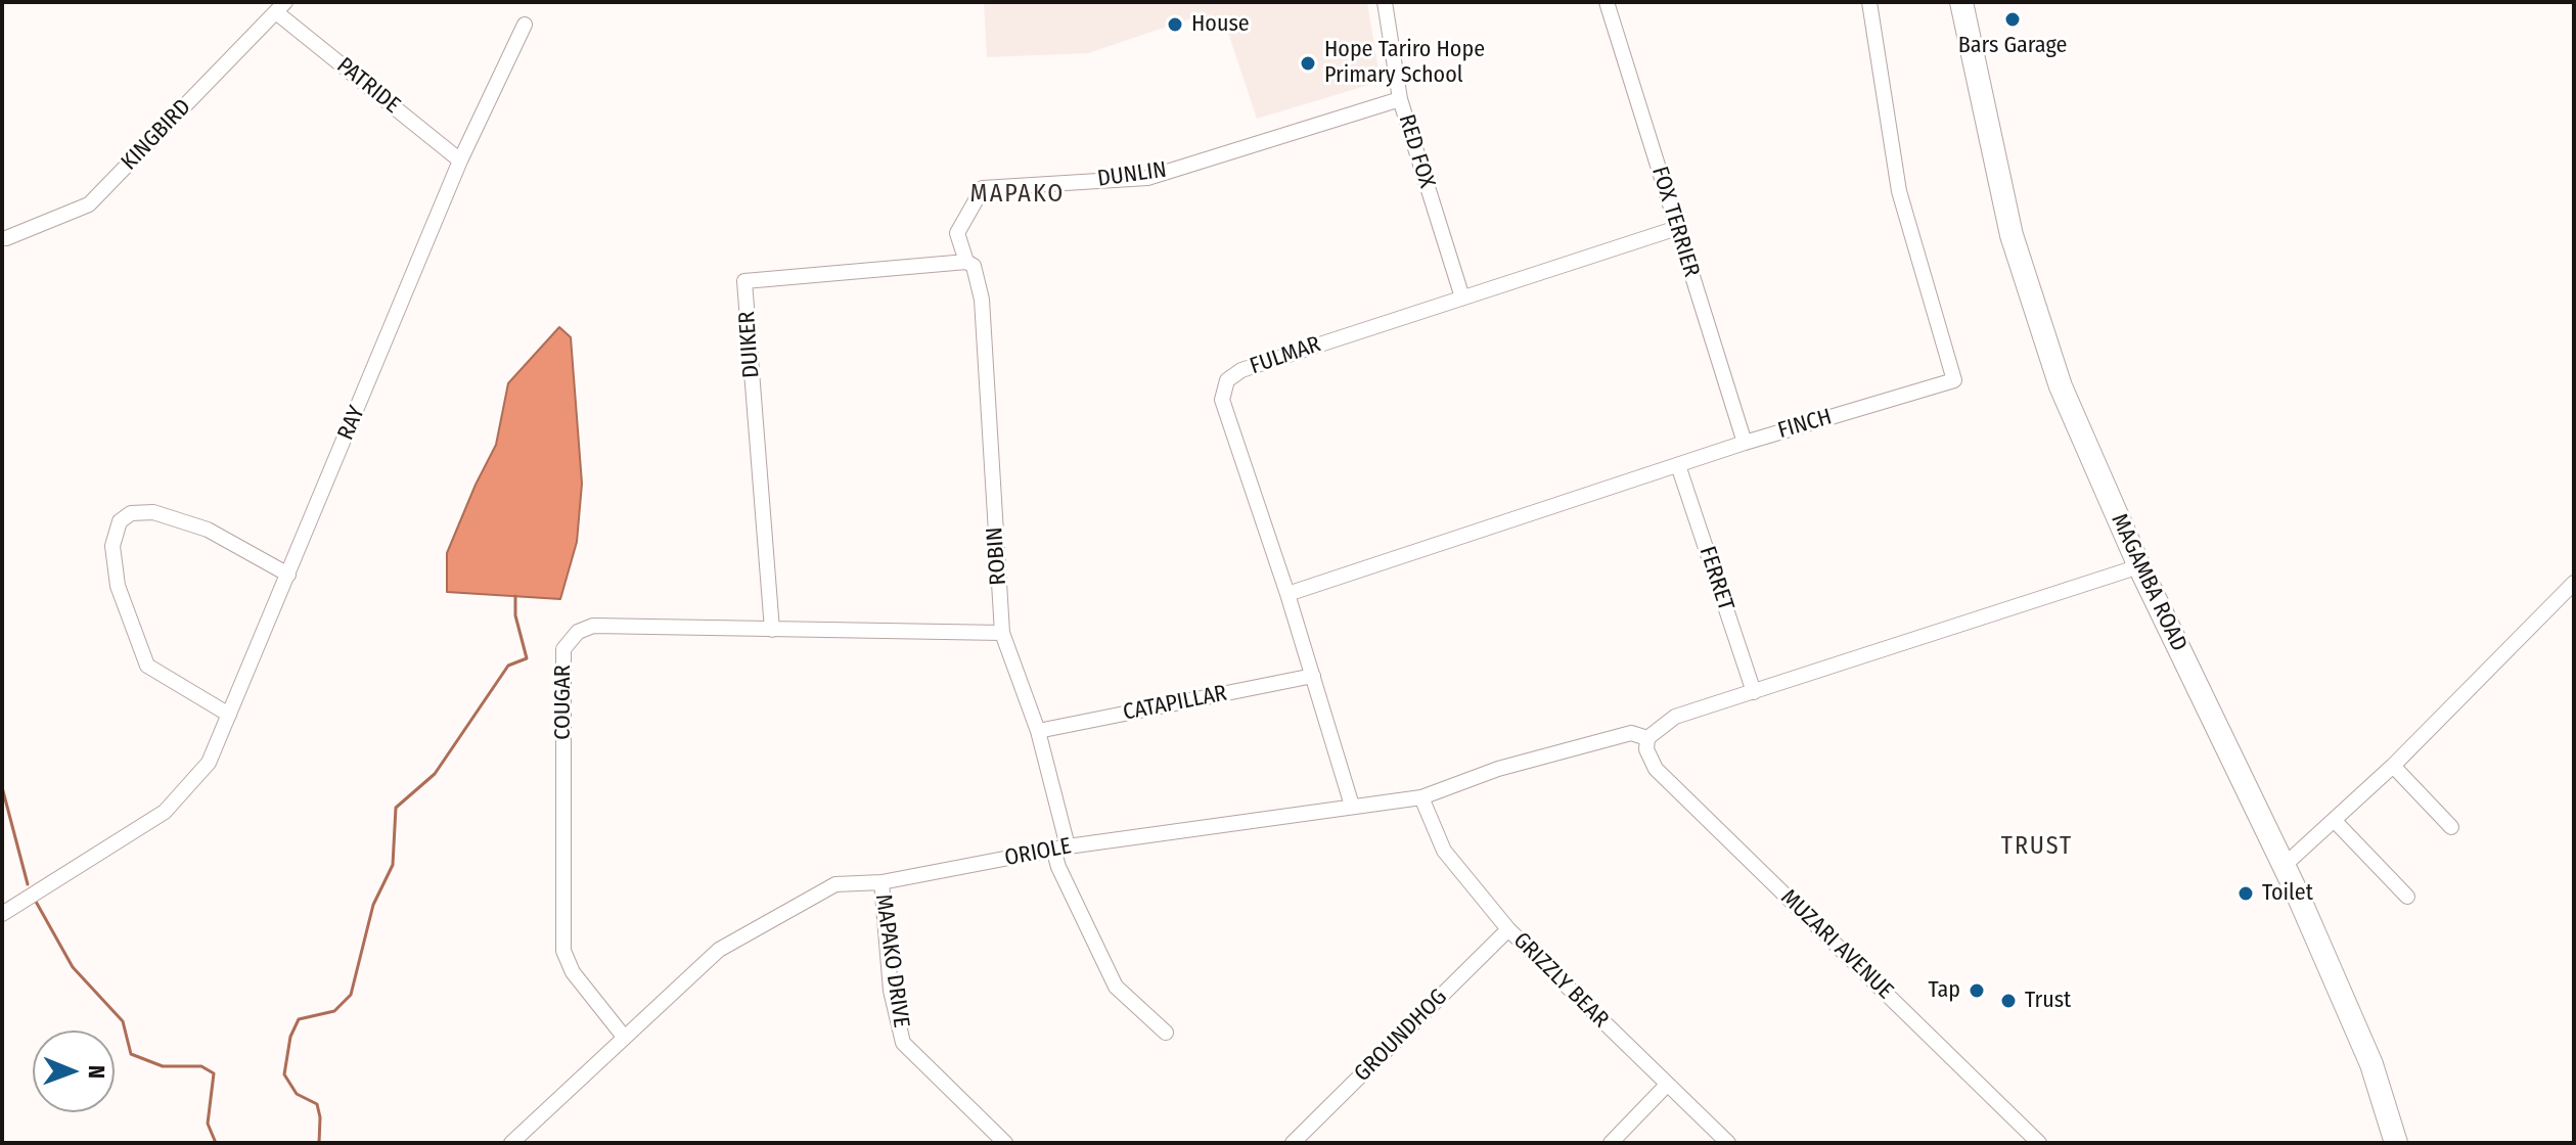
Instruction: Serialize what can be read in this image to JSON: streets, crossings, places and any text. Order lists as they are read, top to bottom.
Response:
{
  "streets": {
    "highway": ["MAGAMBA ROAD"],
    "street": [
      "PATRIDE",
      "KINGBIRD",
      "RED FOX",
      "DUNLIN",
      "FOX TERRIER",
      "DUIKER",
      "FULMAR",
      "RAY",
      "FINCH",
      "ROBIN",
      "FERRET",
      "COUGAR",
      "CATAPILLAR",
      "ORIOLE",
      "MUZARI AVENUE",
      "MAPAKO DRIVE",
      "GRIZZLY BEAR",
      "GROUNDHOG"
    ]
  },
  "crossings": [
    ["PATRIDE", "KINGBIRD"],
    ["PATRIDE", "RAY"],
    ["RED FOX", "DUNLIN"],
    ["RED FOX", "FULMAR"],
    ["DUNLIN", "DUIKER"],
    ["DUNLIN", "ROBIN"],
    ["FOX TERRIER", "FULMAR"],
    ["FOX TERRIER", "FINCH"],
    ["DUIKER", "ROBIN"],
    ["DUIKER", "COUGAR"],
    ["FULMAR", "FINCH"],
    ["FULMAR", "CATAPILLAR"],
    ["FULMAR", "ORIOLE"],
    ["FINCH", "FERRET"],
    ["ROBIN", "COUGAR"],
    ["ROBIN", "CATAPILLAR"],
    ["ROBIN", "ORIOLE"],
    ["COUGAR", "ORIOLE"],
    ["ORIOLE", "MUZARI AVENUE"],
    ["ORIOLE", "MAPAKO DRIVE"],
    ["ORIOLE", "GRIZZLY BEAR"],
    ["GRIZZLY BEAR", "GROUNDHOG"]
  ],
  "districts": ["MAPAKO", "TRUST"],
  "places": [
    "Bars Garage",
    "House",
    "Hope Tariro Hope Primary School",
    "Toilet",
    "Tap",
    "Trust"
  ],
  "north": "right"
}
